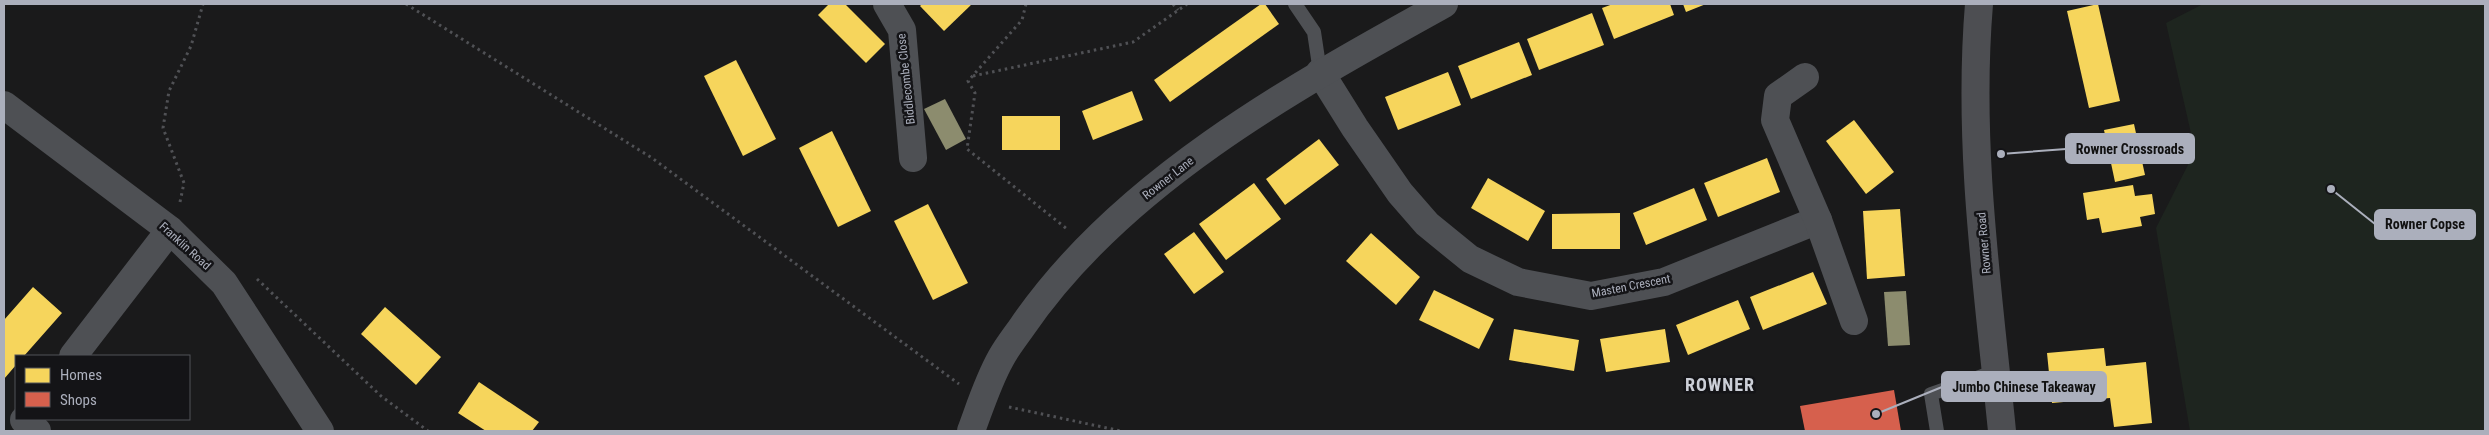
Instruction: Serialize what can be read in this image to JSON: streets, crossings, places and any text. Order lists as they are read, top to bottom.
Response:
{
  "streets": {
    "main road": ["Rowner Road"],
    "street": [
      "Biddlecombe Close",
      "Rowner Lane",
      "Franklin Road",
      "Masten Crescent"
    ]
  },
  "crossings": [
    ["Rowner Lane", "Masten Crescent"]
  ],
  "districts": ["ROWNER"],
  "places": ["Rowner Crossroads", "Rowner Copse", "Jumbo Chinese Takeaway"],
  "legend": ["Homes", "Shops"]
}
